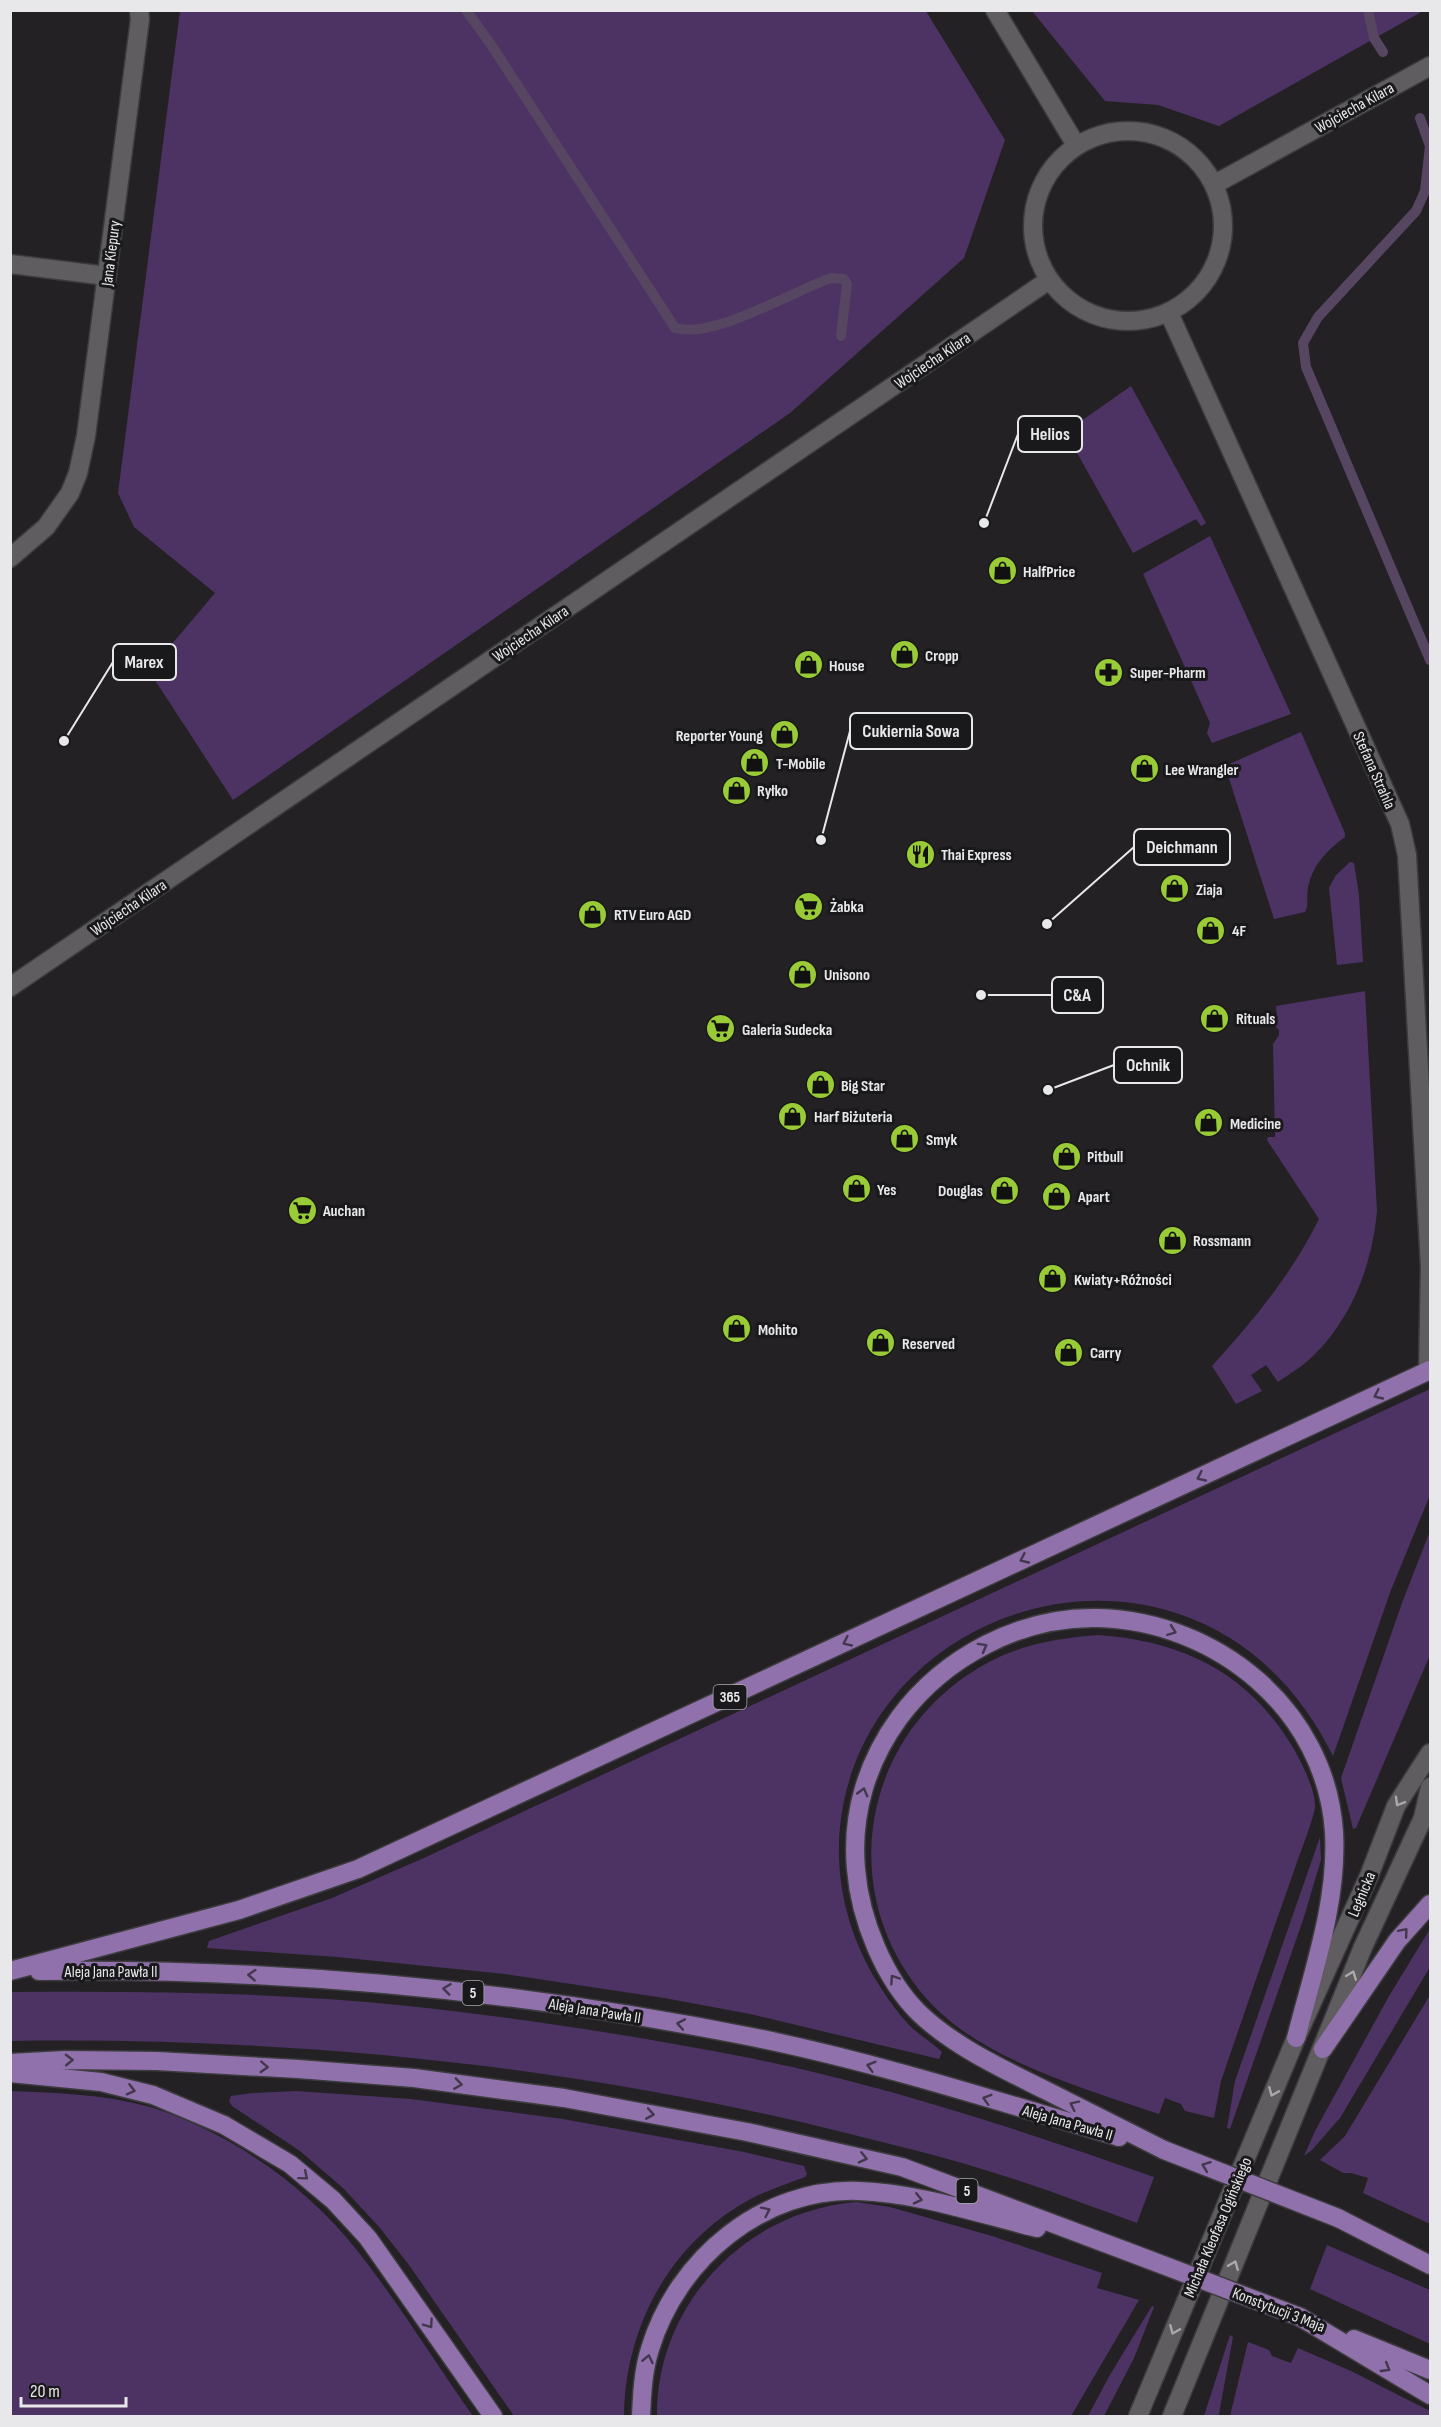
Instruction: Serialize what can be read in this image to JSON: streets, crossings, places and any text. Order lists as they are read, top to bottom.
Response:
{
  "streets": {
    "main road": [
      "365",
      "Aleja Jana Pawła II",
      "5",
      "Konstytucji 3 Maja"
    ],
    "street": [
      "Wojciecha Kilara",
      "Jana Kiepury",
      "Stefana Strahla",
      "Legnicka",
      "Michała Kleofasa Ogińskiego"
    ]
  },
  "crossings": [
    ["Wojciecha Kilara", "Stefana Strahla"],
    ["Stefana Strahla", "365"],
    ["365", "Aleja Jana Pawła II"],
    ["Legnicka", "Michała Kleofasa Ogińskiego"],
    ["Aleja Jana Pawła II", "5"],
    ["5", "Konstytucji 3 Maja"]
  ],
  "places": {
    "other": [
      "Helios",
      "Marex",
      "Cukiernia Sowa",
      "Deichmann",
      "C&A",
      "Ochnik"
    ],
    "shop": [
      "HalfPrice",
      "Cropp",
      "House",
      "Reporter Young",
      "T-Mobile",
      "Lee Wrangler",
      "Ryłko",
      "Ziaja",
      "RTV Euro AGD",
      "4F",
      "Unisono",
      "Rituals",
      "Big Star",
      "Harf Biżuteria",
      "Medicine",
      "Smyk",
      "Pitbull",
      "Yes",
      "Douglas",
      "Apart",
      "Rossmann",
      "Kwiaty+Różności",
      "Mohito",
      "Reserved",
      "Carry"
    ],
    "pharmacy": ["Super-Pharm"],
    "restaurant": ["Thai Express"],
    "supermarket": ["Żabka", "Galeria Sudecka", "Auchan"]
  },
  "scale_bar": "20 m"
}
